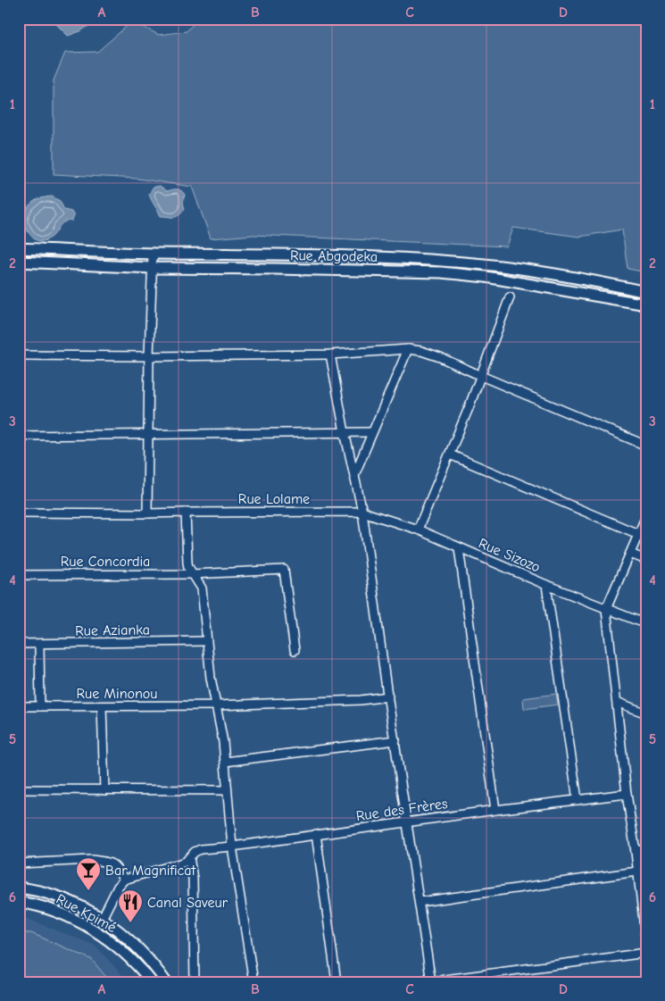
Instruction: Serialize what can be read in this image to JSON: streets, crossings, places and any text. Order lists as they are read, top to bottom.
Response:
{
  "streets": {
    "main road": ["Rue Abgodeka", "Rue Kpimé"],
    "street": [
      "Rue Lolame",
      "Rue Sizozo",
      "Rue Concordia",
      "Rue Azianka",
      "Rue Minonou",
      "Rue des Frères"
    ]
  },
  "crossings": [
    ["Rue Lolame", "Rue Sizozo"]
  ],
  "places": {
    "bar": ["Bar Magnificat"],
    "restaurant": ["Canal Saveur"]
  },
  "grid": {
    "columns": [
      "A",
      "B",
      "C",
      "D"
    ],
    "rows": [
      "1",
      "2",
      "3",
      "4",
      "5",
      "6"
    ]
  }
}
